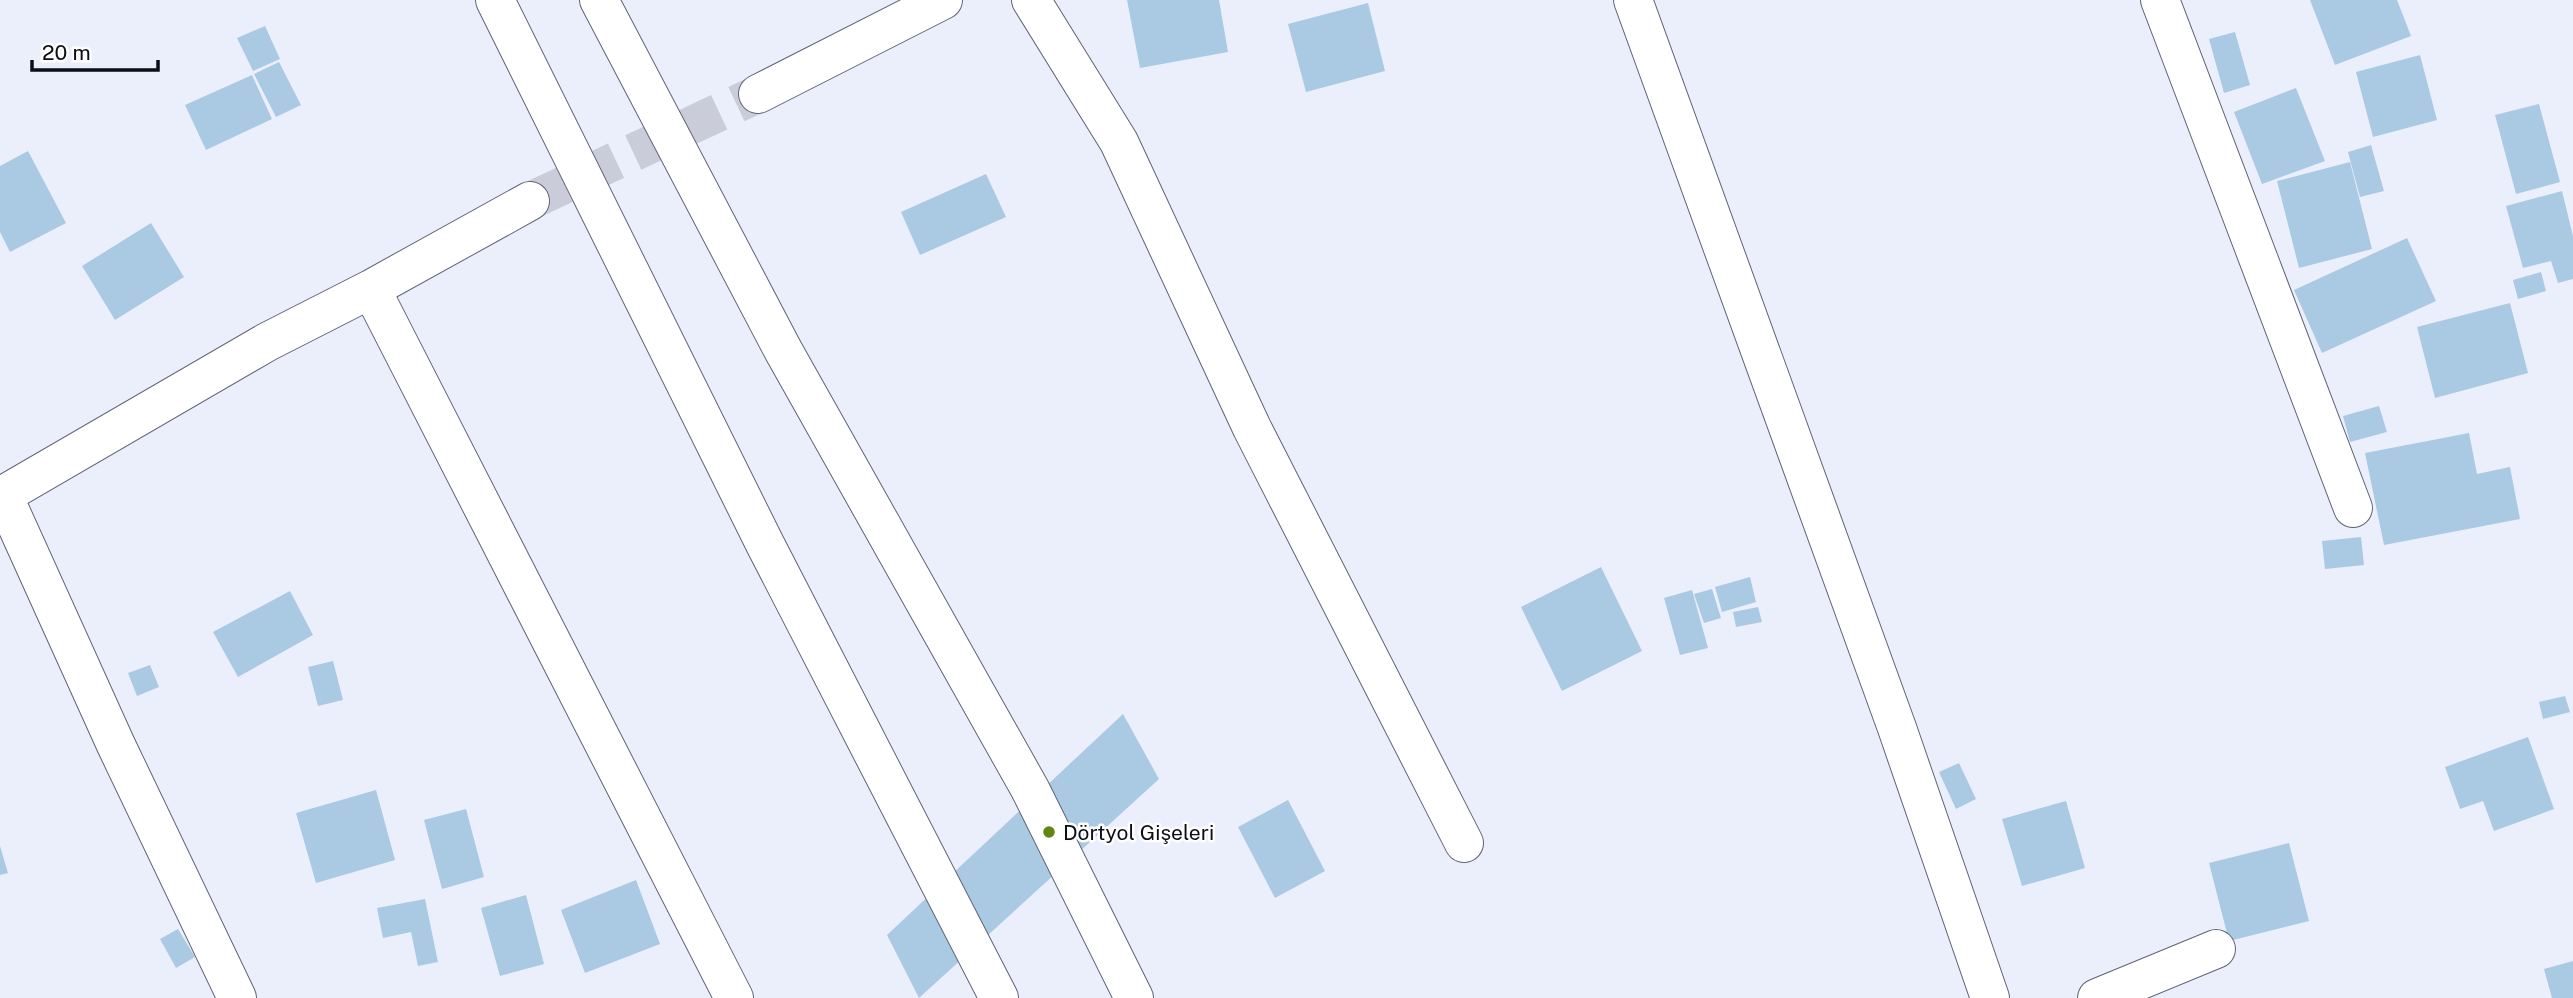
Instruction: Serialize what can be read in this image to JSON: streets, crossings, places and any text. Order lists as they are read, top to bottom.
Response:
{
  "places": ["Dörtyol Gişeleri"],
  "scale_bar": "20 m"
}
